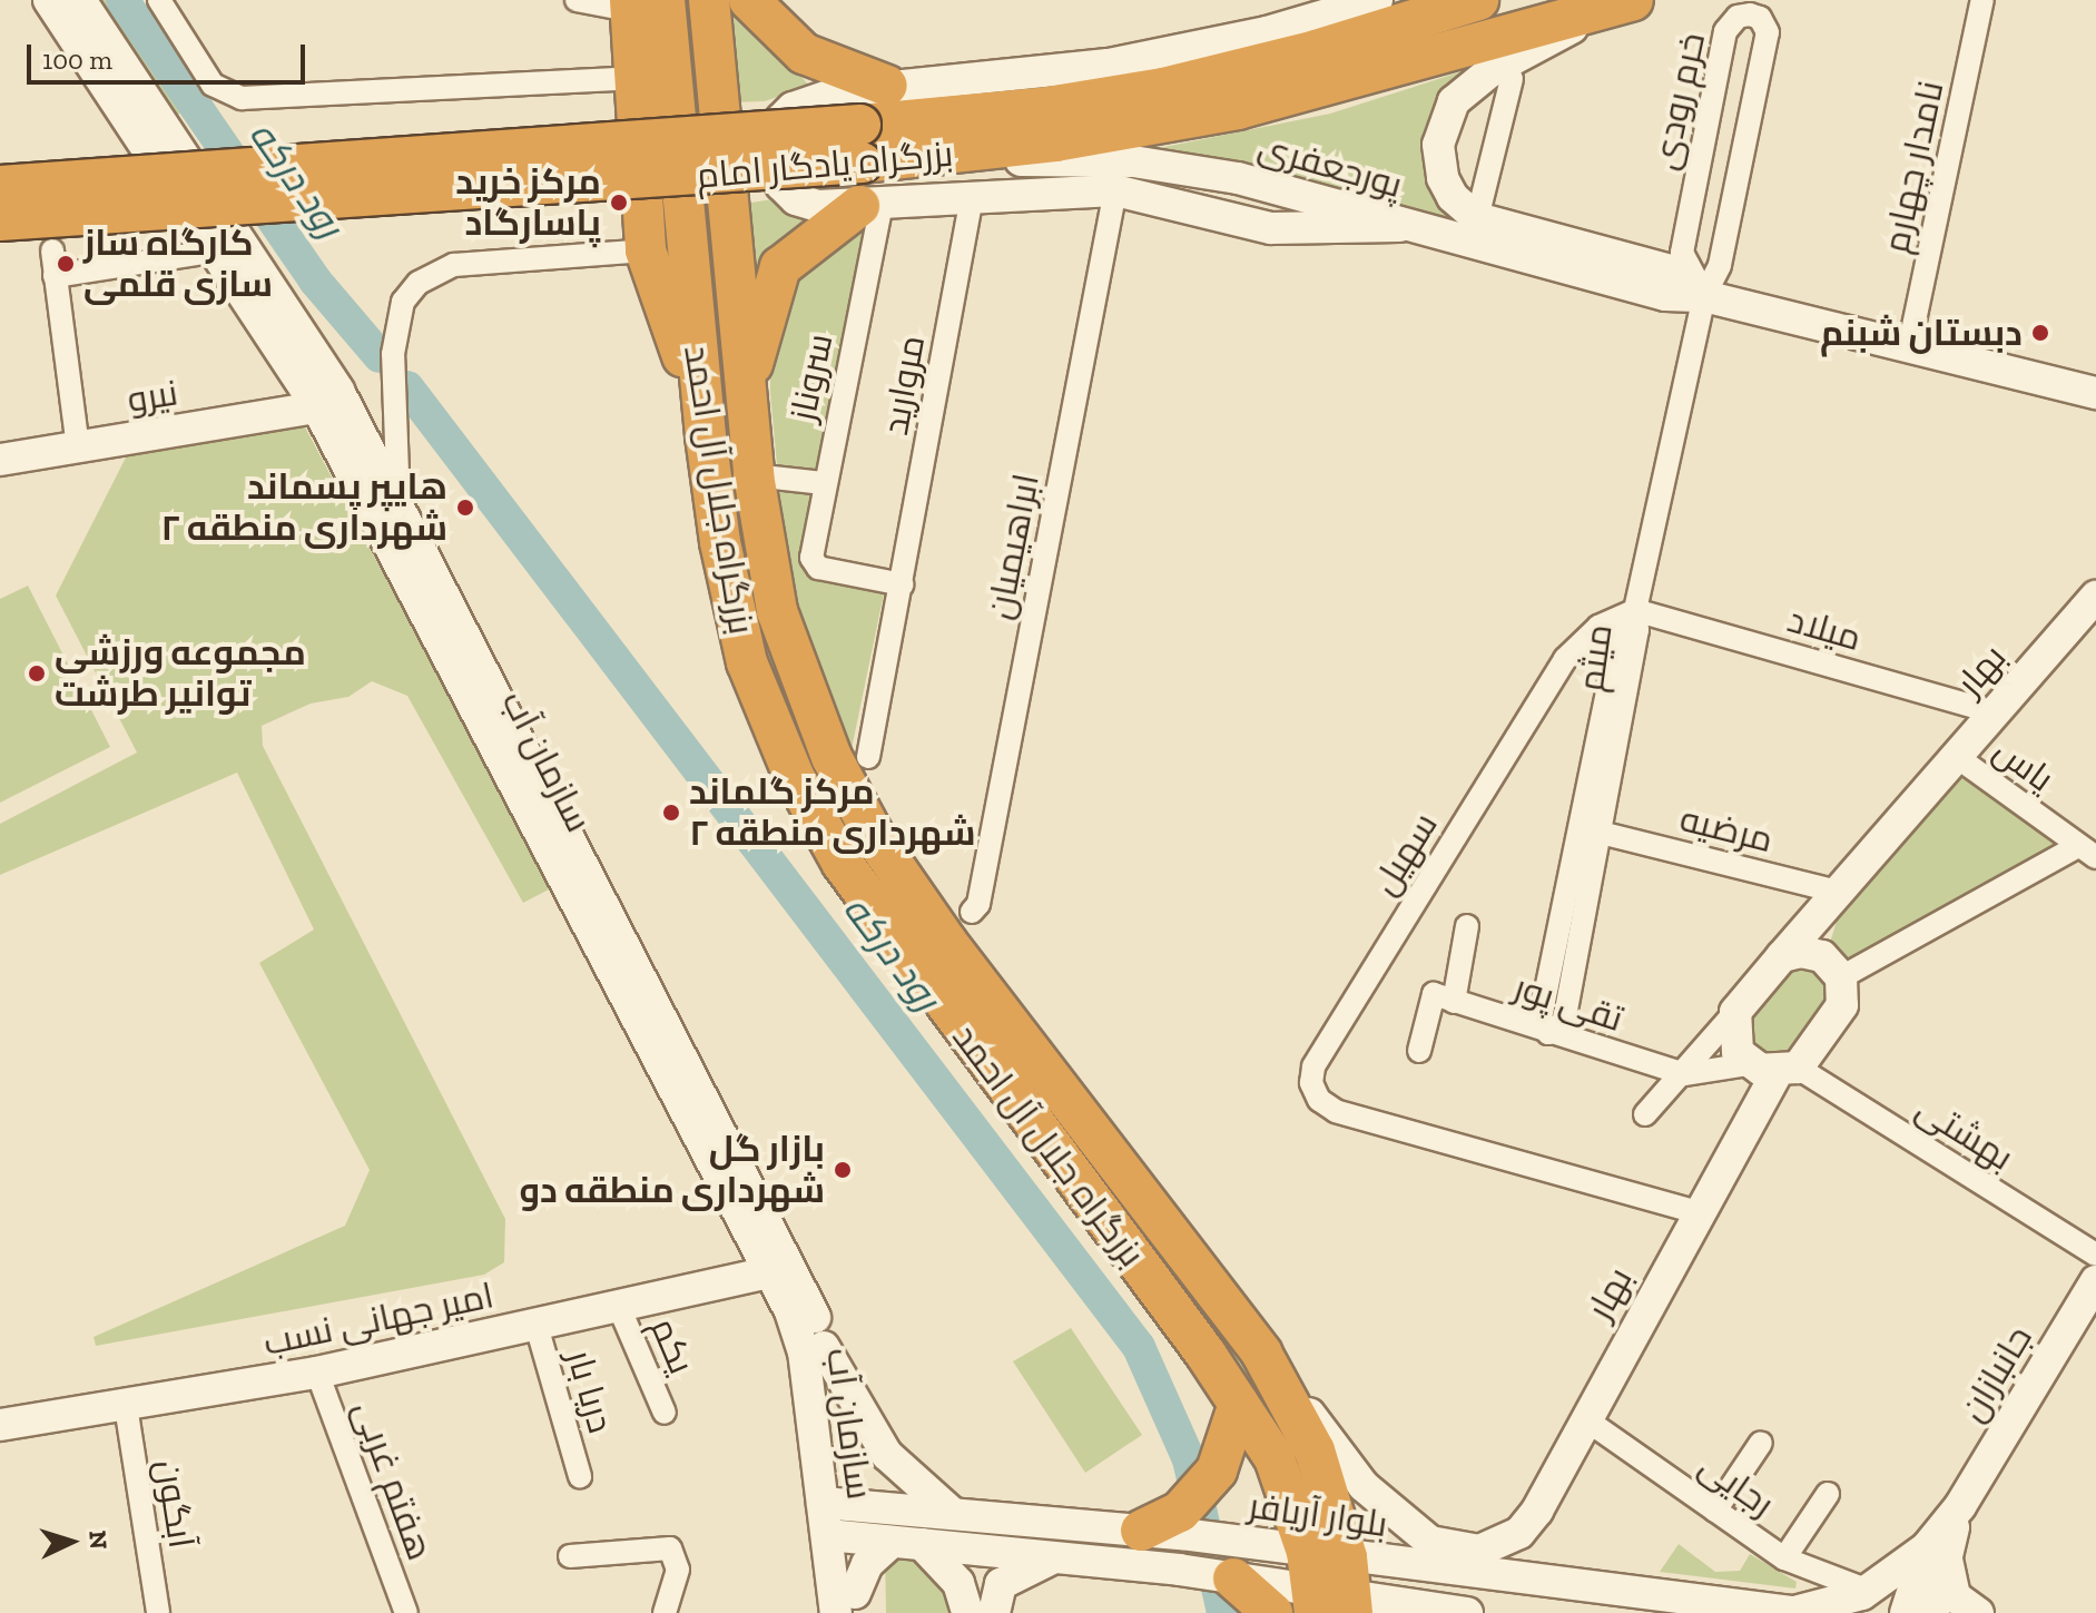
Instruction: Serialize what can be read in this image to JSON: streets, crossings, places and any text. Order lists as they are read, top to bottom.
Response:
{
  "streets": {
    "highway": ["بزرگراه یادگار امام", "بزرگراه جلال آل احمد"],
    "street": [
      "خرم‌ رودی",
      "پورجعفری",
      "نامدار چهارم",
      "سروناز",
      "مروارید",
      "نیرو",
      "ابراهیمیان",
      "میلاد",
      "میثم",
      "بهار",
      "سازمان آب",
      "یاس",
      "مرضیه",
      "سهیل",
      "تقی پور",
      "بهشتی",
      "امیر جهانی نسب",
      "یکم",
      "جانبازان",
      "دریا بار",
      "هفتم غربی",
      "رجایی",
      "آبگون",
      "بلوار آریافر"
    ]
  },
  "crossings": [
    ["خرم‌ رودی", "پورجعفری"],
    ["بزرگراه یادگار امام", "پورجعفری"],
    ["پورجعفری", "نامدار چهارم"],
    ["سروناز", "مروارید"],
    ["نیرو", "سازمان آب"],
    ["بزرگراه جلال آل احمد", "بهار"],
    ["بزرگراه جلال آل احمد", "بلوار آریافر"],
    ["میلاد", "میثم"],
    ["میلاد", "بهار"],
    ["میلاد", "سهیل"],
    ["میثم", "مرضیه"],
    ["میثم", "سهیل"],
    ["میثم", "تقی پور"],
    ["بهار", "یاس"],
    ["بهار", "مرضیه"],
    ["بهار", "سهیل"],
    ["بهار", "بهشتی"],
    ["بهار", "رجایی"],
    ["سازمان آب", "امیر جهانی نسب"],
    ["سازمان آب", "بلوار آریافر"],
    ["امیر جهانی نسب", "یکم"],
    ["امیر جهانی نسب", "دریا بار"],
    ["امیر جهانی نسب", "هفتم غربی"],
    ["امیر جهانی نسب", "آبگون"]
  ],
  "water": ["رود درکه"],
  "places": [
    "مرکز خرید پاسارگاد",
    "کارگاه ساز سازی قلمی",
    "دبستان شبنم",
    "هایپر پسماند شهرداری منطقه ۲",
    "مجموعه ورزشی توانیر طرشت",
    "مرکز گلماند شهرداری منطقه ۲",
    "بازار گل شهرداری منطقه دو"
  ],
  "scale_bar": "100 m",
  "north": "right"
}
